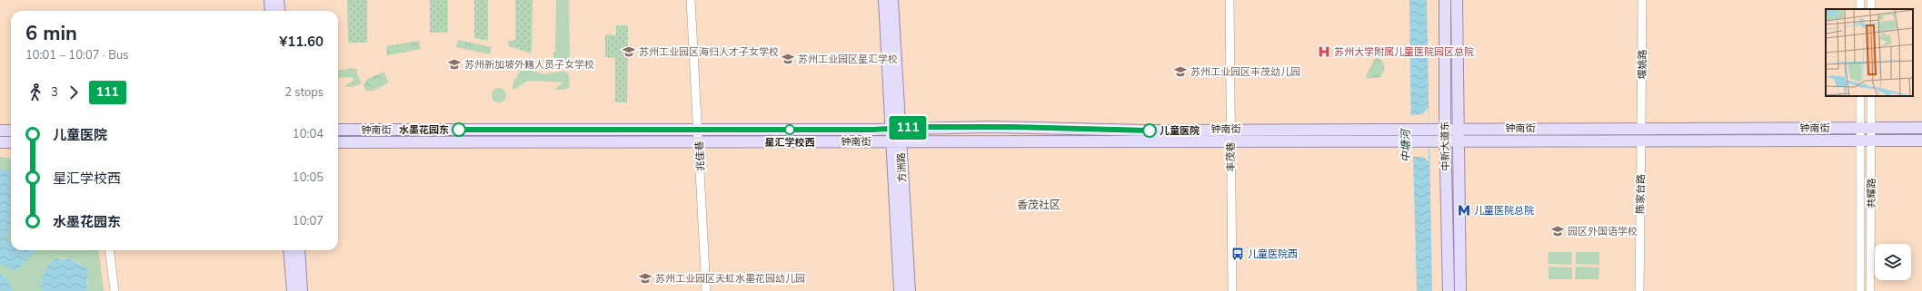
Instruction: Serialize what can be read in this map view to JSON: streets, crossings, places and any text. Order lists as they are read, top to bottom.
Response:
{
  "streets": {
    "main road": ["钟南街", "中新大道东", "方洲路"],
    "street": [
      "堰姚路",
      "兆佳巷",
      "丰茂巷",
      "共耀路",
      "陈家台路"
    ]
  },
  "crossings": [
    ["堰姚路", "钟南街"],
    ["钟南街", "中新大道东"],
    ["钟南街", "兆佳巷"],
    ["钟南街", "丰茂巷"],
    ["钟南街", "方洲路"],
    ["钟南街", "共耀路"],
    ["钟南街", "陈家台路"]
  ],
  "districts": ["香茂社区"],
  "water": ["中塘河"],
  "places": {
    "school or university": [
      "苏州工业园区海归人才子女学校",
      "苏州工业园区星汇学校",
      "苏州新加坡外籍人员子女学校",
      "苏州工业园区丰茂幼儿园",
      "园区外国语学校",
      "苏州工业园区天虹水墨花园幼儿园"
    ],
    "hospital": ["苏州大学附属儿童医院园区总院"],
    "other": ["水墨花园东", "星汇学校西", "儿童医院"],
    "metro station": ["儿童医院总院"],
    "bus stop": ["儿童医院西"]
  },
  "lines": ["bus line 111"],
  "page": {
    "on_map": "111",
    "heading": ["6 min", "10:01 – 10:07 · Bus", "¥11.60"],
    "legs": ["3", "111", "2 stops"],
    "list": [
      {
        "name": "儿童医院",
        "value": "10:04"
      },
      {
        "name": "星汇学校西",
        "value": "10:05"
      },
      {
        "name": "水墨花园东",
        "value": "10:07"
      }
    ]
  }
}
